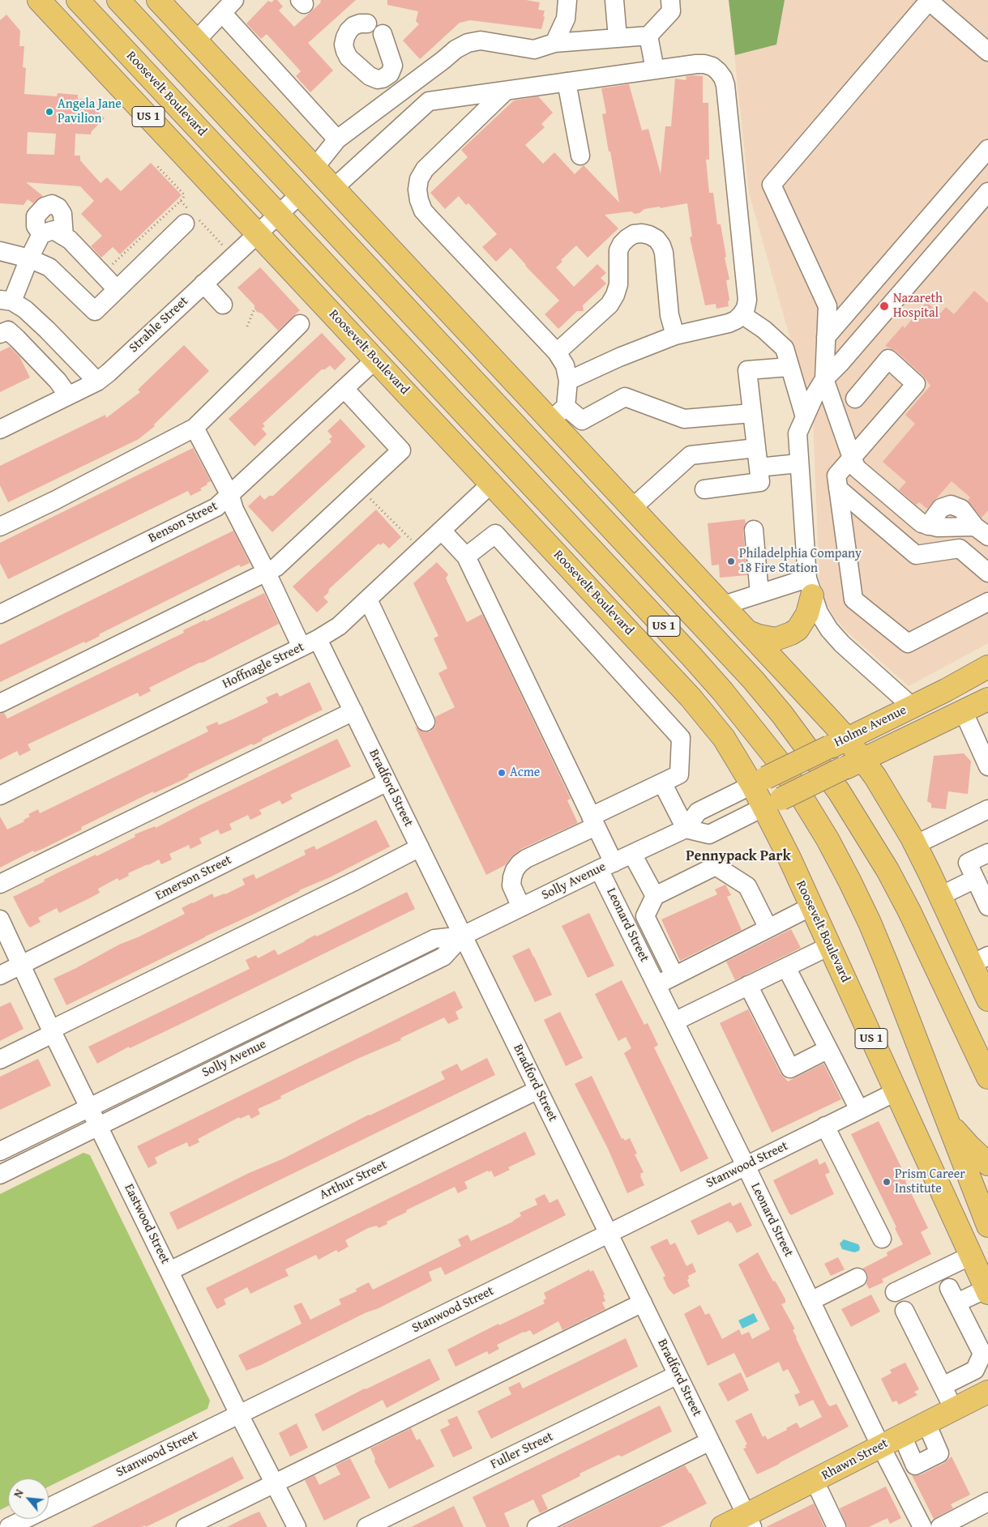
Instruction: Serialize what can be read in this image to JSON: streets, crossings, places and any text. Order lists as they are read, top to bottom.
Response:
{
  "streets": {
    "main road": [
      "Roosevelt Boulevard",
      "US 1",
      "Holme Avenue",
      "Rhawn Street"
    ],
    "street": [
      "Strahle Street",
      "Benson Street",
      "Hoffnagle Street",
      "Bradford Street",
      "Emerson Street",
      "Solly Avenue",
      "Leonard Street",
      "Stanwood Street",
      "Arthur Street",
      "Eastwood Street",
      "Fuller Street"
    ]
  },
  "crossings": [
    ["Roosevelt Boulevard", "Strahle Street"],
    ["Roosevelt Boulevard", "Benson Street"],
    ["Roosevelt Boulevard", "Hoffnagle Street"],
    ["Roosevelt Boulevard", "Holme Avenue"],
    ["Roosevelt Boulevard", "Solly Avenue"],
    ["Roosevelt Boulevard", "Stanwood Street"],
    ["US 1", "Strahle Street"],
    ["Hoffnagle Street", "Bradford Street"],
    ["Hoffnagle Street", "Leonard Street"],
    ["Holme Avenue", "Solly Avenue"],
    ["Bradford Street", "Emerson Street"],
    ["Bradford Street", "Solly Avenue"],
    ["Bradford Street", "Stanwood Street"],
    ["Bradford Street", "Arthur Street"],
    ["Bradford Street", "Fuller Street"],
    ["Bradford Street", "Rhawn Street"],
    ["Emerson Street", "Eastwood Street"],
    ["Solly Avenue", "Leonard Street"],
    ["Solly Avenue", "Eastwood Street"],
    ["Leonard Street", "Stanwood Street"],
    ["Leonard Street", "Rhawn Street"],
    ["Stanwood Street", "Eastwood Street"],
    ["Arthur Street", "Eastwood Street"]
  ],
  "districts": ["Pennypack Park"],
  "places": [
    "Angela Jane Pavilion",
    "Nazareth Hospital",
    "Philadelphia Company 18 Fire Station",
    "Acme",
    "Prism Career Institute"
  ],
  "north": "top left"
}
